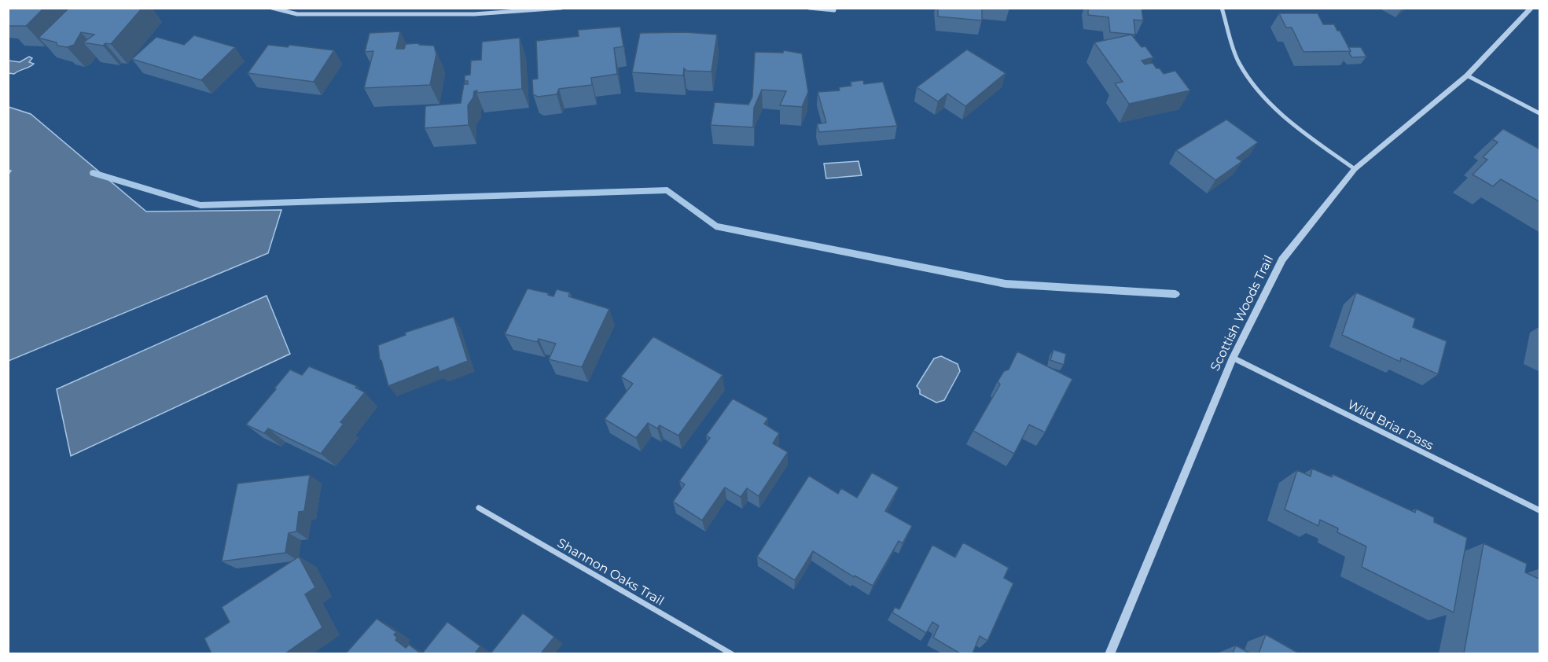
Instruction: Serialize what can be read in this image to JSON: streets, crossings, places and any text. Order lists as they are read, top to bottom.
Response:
{
  "streets": {
    "street": ["Scottish Woods Trail", "Wild Briar Pass", "Shannon Oaks Trail"]
  },
  "crossings": [
    ["Scottish Woods Trail", "Wild Briar Pass"]
  ]
}
